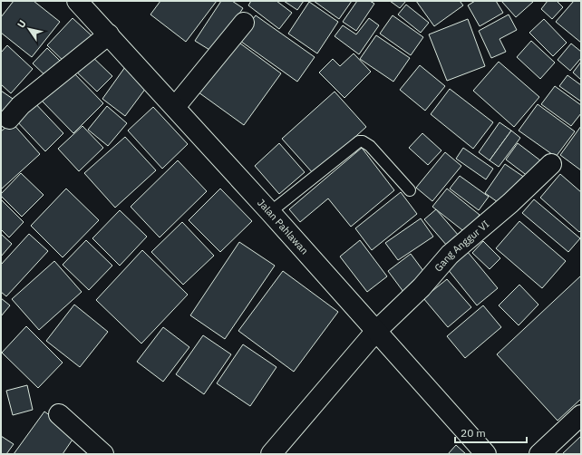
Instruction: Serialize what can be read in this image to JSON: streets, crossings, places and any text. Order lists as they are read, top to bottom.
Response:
{
  "streets": {
    "street": ["Jalan Pahlawan", "Gang Anggur VI"]
  },
  "crossings": [
    ["Jalan Pahlawan", "Gang Anggur VI"]
  ],
  "scale_bar": "20 m",
  "north": "top left"
}
